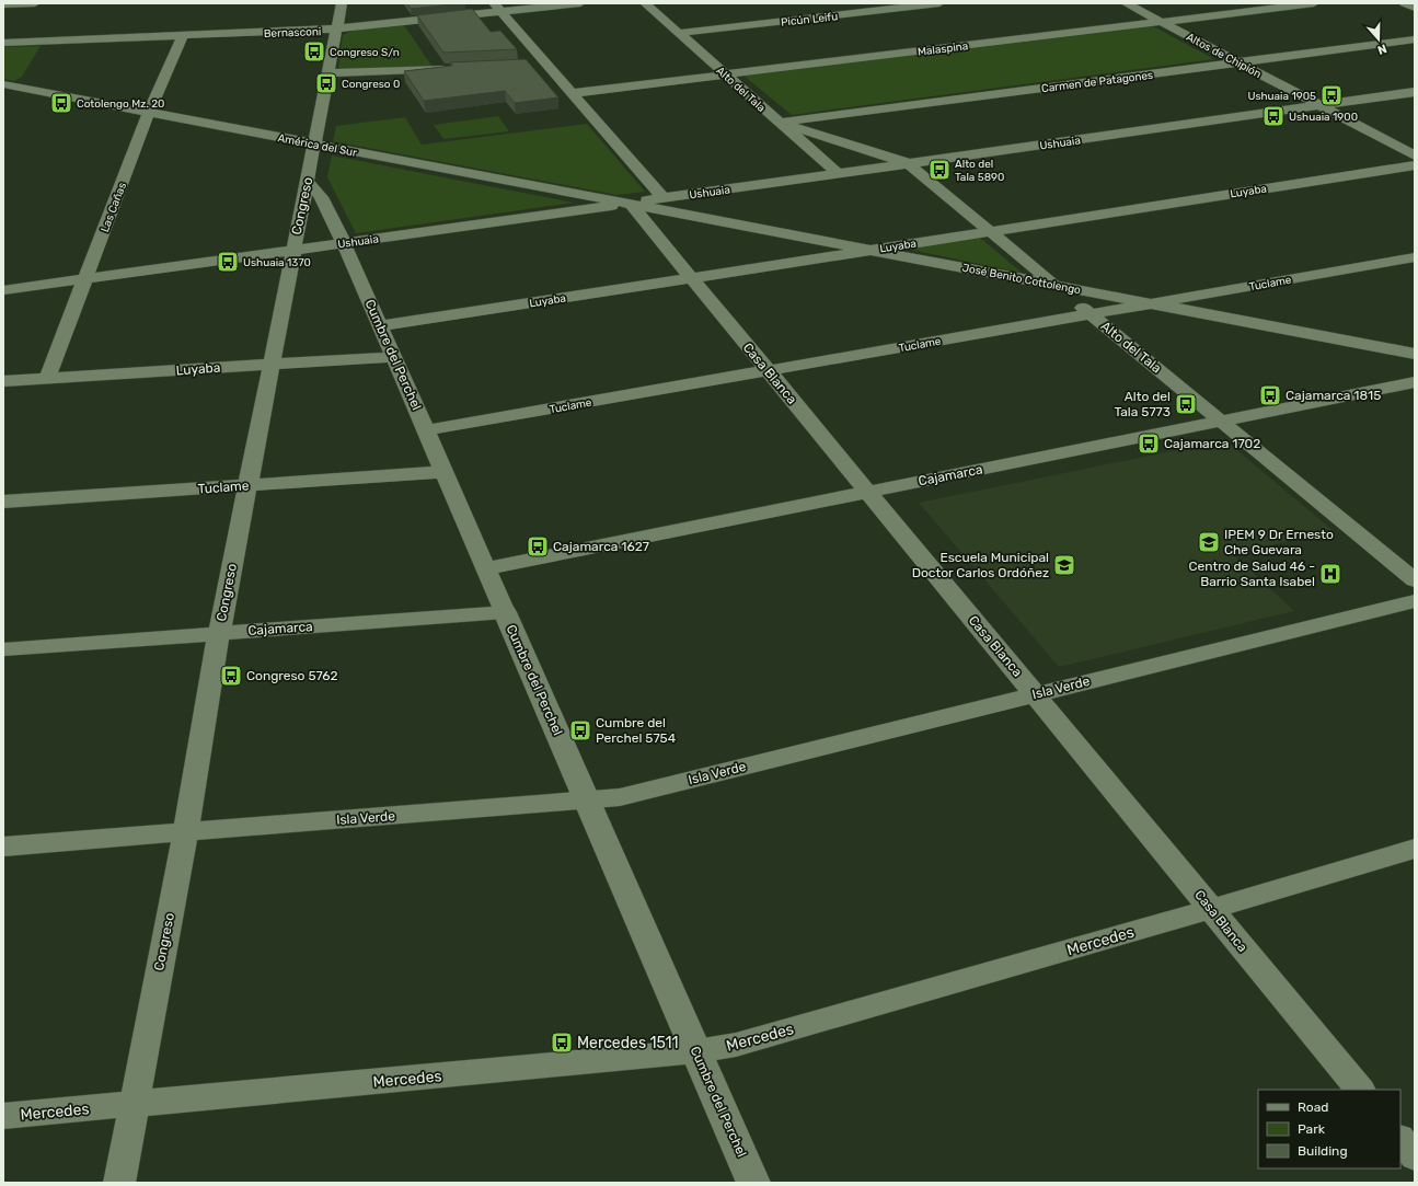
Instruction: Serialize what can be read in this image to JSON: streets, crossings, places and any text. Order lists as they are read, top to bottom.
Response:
{
  "streets": {
    "main road": ["Cumbre del Perchel"],
    "street": [
      "Picún Leifu",
      "Bernasconi",
      "Malaspina",
      "Altos de Chipión",
      "Carmen de Patagones",
      "Alto del Tala",
      "Ushuaia",
      "América del Sur",
      "Luyaba",
      "Congreso",
      "Las Cañas",
      "José Benito Cottolengo",
      "Tuclame",
      "Casa Blanca",
      "Cajamarca",
      "Isla Verde",
      "Mercedes"
    ]
  },
  "crossings": [
    ["Picún Leifu", "Alto del Tala"],
    ["Bernasconi", "Congreso"],
    ["Bernasconi", "Las Cañas"],
    ["Malaspina", "Altos de Chipión"],
    ["Malaspina", "Alto del Tala"],
    ["Altos de Chipión", "Carmen de Patagones"],
    ["Altos de Chipión", "Ushuaia"],
    ["Carmen de Patagones", "Alto del Tala"],
    ["Alto del Tala", "Ushuaia"],
    ["Alto del Tala", "Luyaba"],
    ["Alto del Tala", "José Benito Cottolengo"],
    ["Alto del Tala", "Tuclame"],
    ["Alto del Tala", "Cajamarca"],
    ["Ushuaia", "América del Sur"],
    ["Ushuaia", "Congreso"],
    ["Ushuaia", "Las Cañas"],
    ["Ushuaia", "José Benito Cottolengo"],
    ["Ushuaia", "Cumbre del Perchel"],
    ["Ushuaia", "Casa Blanca"],
    ["América del Sur", "Congreso"],
    ["América del Sur", "Las Cañas"],
    ["América del Sur", "José Benito Cottolengo"],
    ["América del Sur", "Casa Blanca"],
    ["Luyaba", "Congreso"],
    ["Luyaba", "Las Cañas"],
    ["Luyaba", "José Benito Cottolengo"],
    ["Luyaba", "Cumbre del Perchel"],
    ["Luyaba", "Casa Blanca"],
    ["Congreso", "Tuclame"],
    ["Congreso", "Cumbre del Perchel"],
    ["Congreso", "Cajamarca"],
    ["Congreso", "Isla Verde"],
    ["Congreso", "Mercedes"],
    ["José Benito Cottolengo", "Tuclame"],
    ["José Benito Cottolengo", "Casa Blanca"],
    ["Tuclame", "Cumbre del Perchel"],
    ["Tuclame", "Casa Blanca"],
    ["Cumbre del Perchel", "Cajamarca"],
    ["Cumbre del Perchel", "Isla Verde"],
    ["Cumbre del Perchel", "Mercedes"],
    ["Casa Blanca", "Cajamarca"],
    ["Casa Blanca", "Isla Verde"],
    ["Casa Blanca", "Mercedes"]
  ],
  "places": {
    "bus stop": [
      "Congreso S/n",
      "Congreso 0",
      "Ushuaia 1905",
      "Cotolengo Mz. 20",
      "Ushuaia 1900",
      "Alto del Tala 5890",
      "Ushuaia 1370",
      "Cajamarca 1815",
      "Alto del Tala 5773",
      "Cajamarca 1702",
      "Cajamarca 1627",
      "Congreso 5762",
      "Cumbre del Perchel 5754",
      "Mercedes 1511"
    ],
    "school or university": ["IPEM 9 Dr Ernesto Che Guevara", "Escuela Municipal Doctor Carlos Ordóñez"],
    "hospital": ["Centro de Salud 46 - Barrio Santa Isabel"]
  },
  "legend": ["Road", "Park", "Building"],
  "north": "bottom"
}
